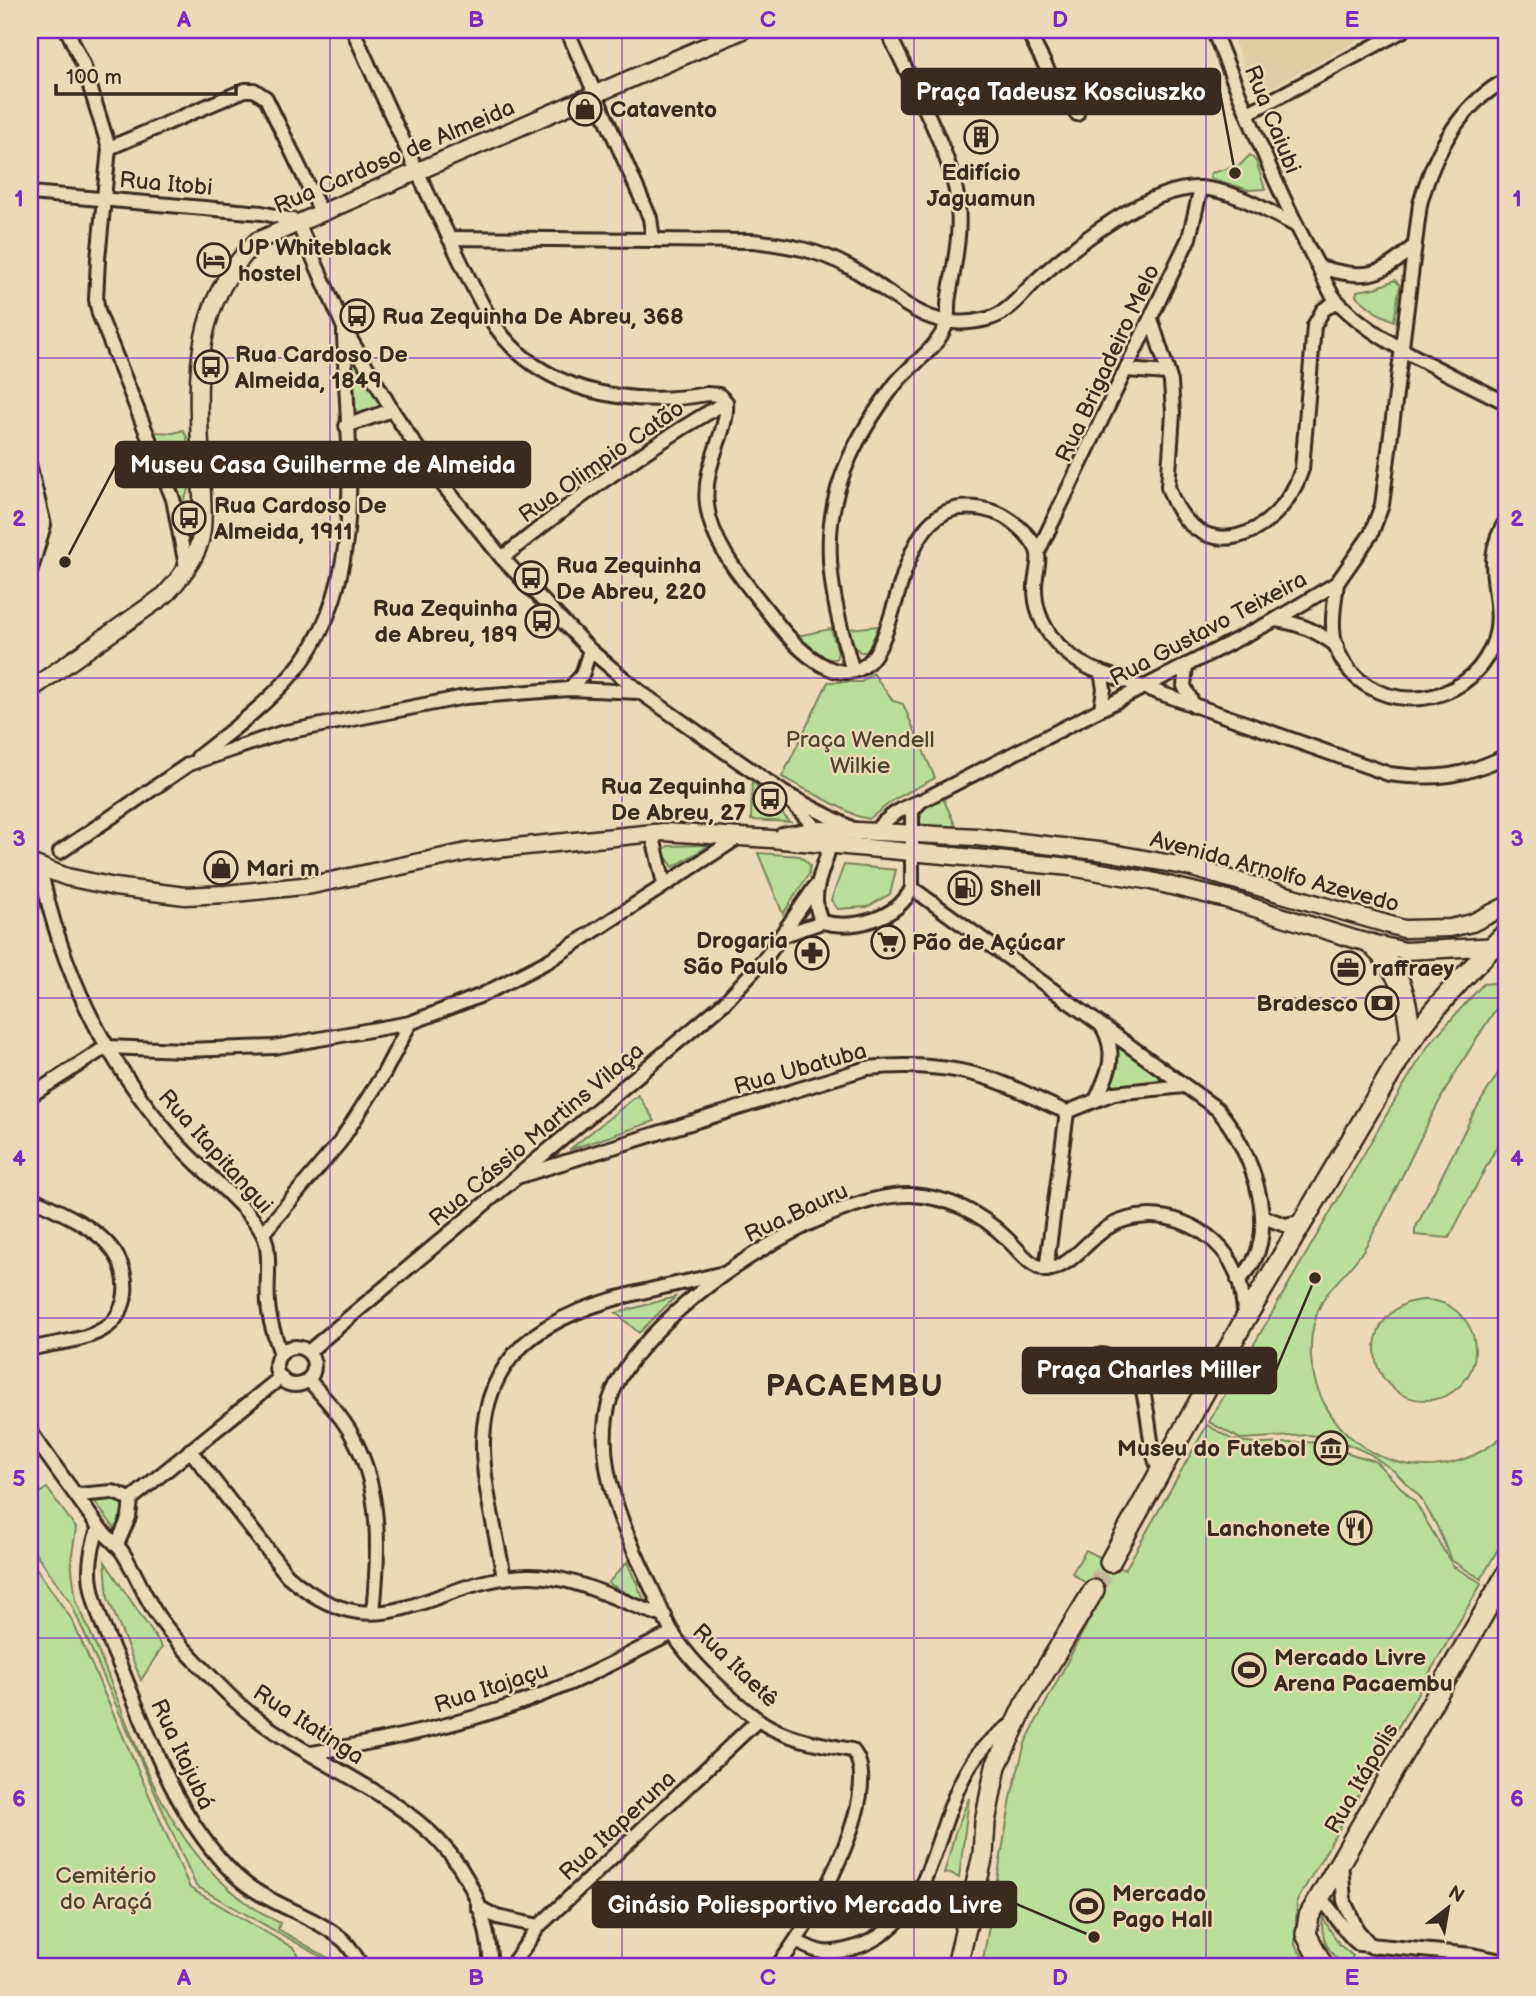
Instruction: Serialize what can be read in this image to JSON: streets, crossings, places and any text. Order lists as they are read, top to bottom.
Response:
{
  "streets": {
    "main road": ["Rua Cardoso de Almeida", "Avenida Arnolfo Azevedo", "Rua Itápolis"],
    "street": [
      "Rua Caiubi",
      "Rua Itobi",
      "Rua Brigadeiro Melo",
      "Rua Olimpio Catão",
      "Rua Gustavo Teixeira",
      "Rua Ubatuba",
      "Rua Cássio Martins Vilaça",
      "Rua Itapitangui",
      "Rua Bauru",
      "Rua Itaetê",
      "Rua Itajaçu",
      "Rua Itatinga",
      "Rua Itajubá",
      "Rua Itaperuna"
    ]
  },
  "crossings": [
    ["Rua Cardoso de Almeida", "Rua Itobi"],
    ["Rua Gustavo Teixeira", "Avenida Arnolfo Azevedo"],
    ["Avenida Arnolfo Azevedo", "Rua Cássio Martins Vilaça"],
    ["Rua Ubatuba", "Rua Cássio Martins Vilaça"],
    ["Rua Bauru", "Rua Itaetê"],
    ["Rua Bauru", "Rua Itajaçu"],
    ["Rua Itaetê", "Rua Itajaçu"],
    ["Rua Itaetê", "Rua Itaperuna"],
    ["Rua Itajaçu", "Rua Itatinga"],
    ["Rua Itatinga", "Rua Itajubá"]
  ],
  "districts": ["PACAEMBU"],
  "parks": ["Praça Wendell Wilkie", "Cemitério do Araçá"],
  "places": {
    "shop": ["Catavento", "Mari m"],
    "building": ["Edifício Jaguamun"],
    "other": [
      "Praça Tadeusz Kosciuszko",
      "Museu Casa Guilherme de Almeida",
      "Praça Charles Miller",
      "Ginásio Poliesportivo Mercado Livre"
    ],
    "hotel": ["UP Whiteblack hostel"],
    "bus stop": [
      "Rua Zequinha De Abreu, 368",
      "Rua Cardoso De Almeida, 1849",
      "Rua Cardoso De Almeida, 1911",
      "Rua Zequinha De Abreu, 220",
      "Rua Zequinha de Abreu, 189",
      "Rua Zequinha De Abreu, 27"
    ],
    "fuel station": ["Shell"],
    "supermarket": ["Pão de Açúcar"],
    "pharmacy": ["Drogaria São Paulo"],
    "office": ["raffraey"],
    "bank": ["Bradesco"],
    "museum": ["Museu do Futebol"],
    "restaurant": ["Lanchonete"],
    "sports": ["Mercado Livre Arena Pacaembu", "Mercado Pago Hall"]
  },
  "scale_bar": "100 m",
  "north": "top right",
  "grid": {
    "columns": [
      "A",
      "B",
      "C",
      "D",
      "E"
    ],
    "rows": [
      "1",
      "2",
      "3",
      "4",
      "5",
      "6"
    ]
  }
}
